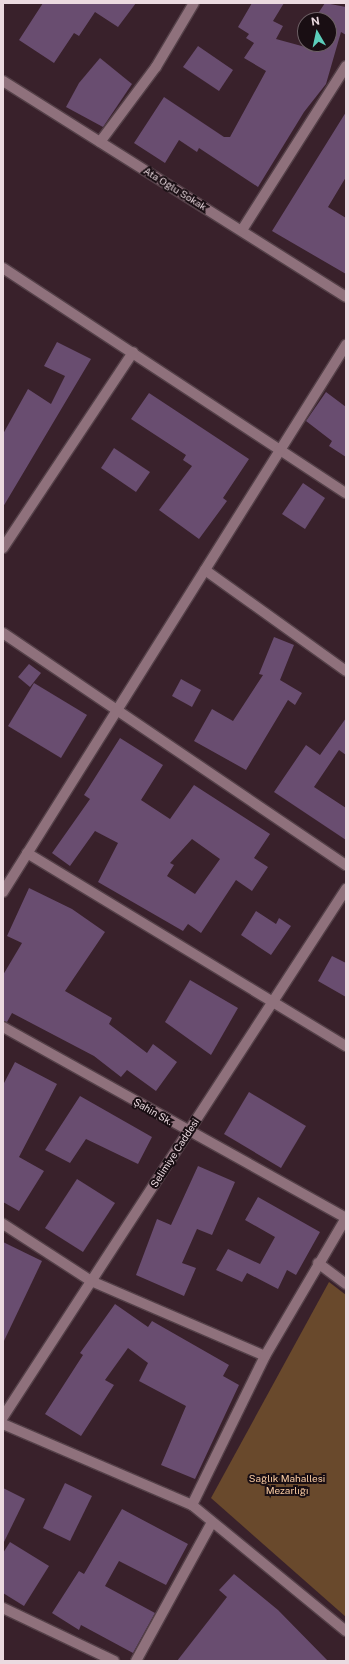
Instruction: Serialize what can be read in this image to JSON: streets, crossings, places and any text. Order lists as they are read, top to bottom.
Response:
{
  "streets": {
    "street": ["Ata Oğlu Sokak", "Şahin Sk.", "Selimiye Caddesi"]
  },
  "crossings": [
    ["Şahin Sk.", "Selimiye Caddesi"]
  ],
  "parks": ["Sağlık Mahallesi Mezarlığı"],
  "north": "top"
}
